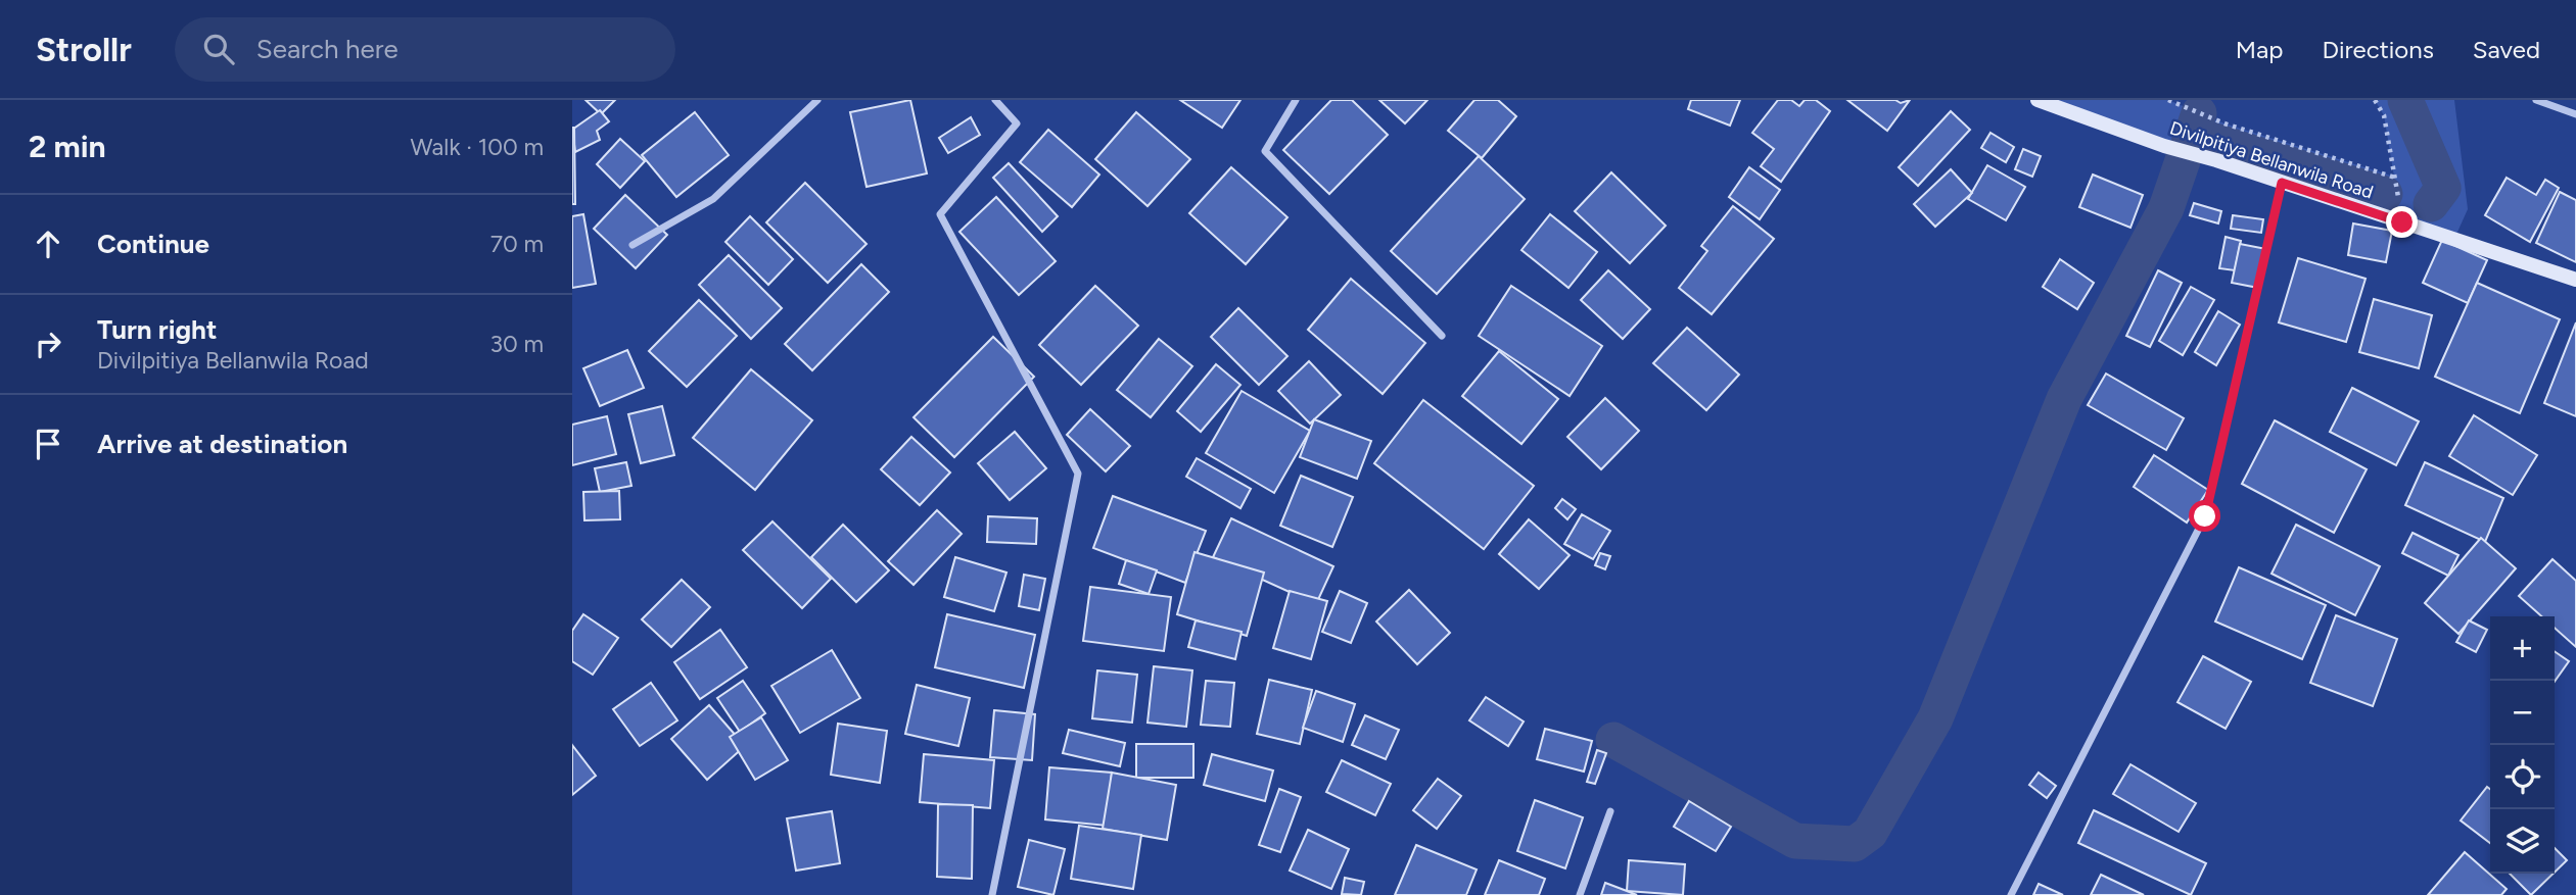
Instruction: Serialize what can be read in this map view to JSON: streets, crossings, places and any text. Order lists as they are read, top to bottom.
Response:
{
  "streets": {
    "street": ["Divilpitiya Bellanwila Road"]
  },
  "page": {
    "header": "Strollr",
    "search": "Search here",
    "nav": ["Map", "Directions", "Saved"],
    "heading": ["2 min", "Walk · 100 m"],
    "list": [
      ["Continue", "70 m"],
      ["Turn right", "Divilpitiya Bellanwila Road", "30 m"],
      "Arrive at destination"
    ],
    "map_buttons": ["+", "−"]
  }
}
